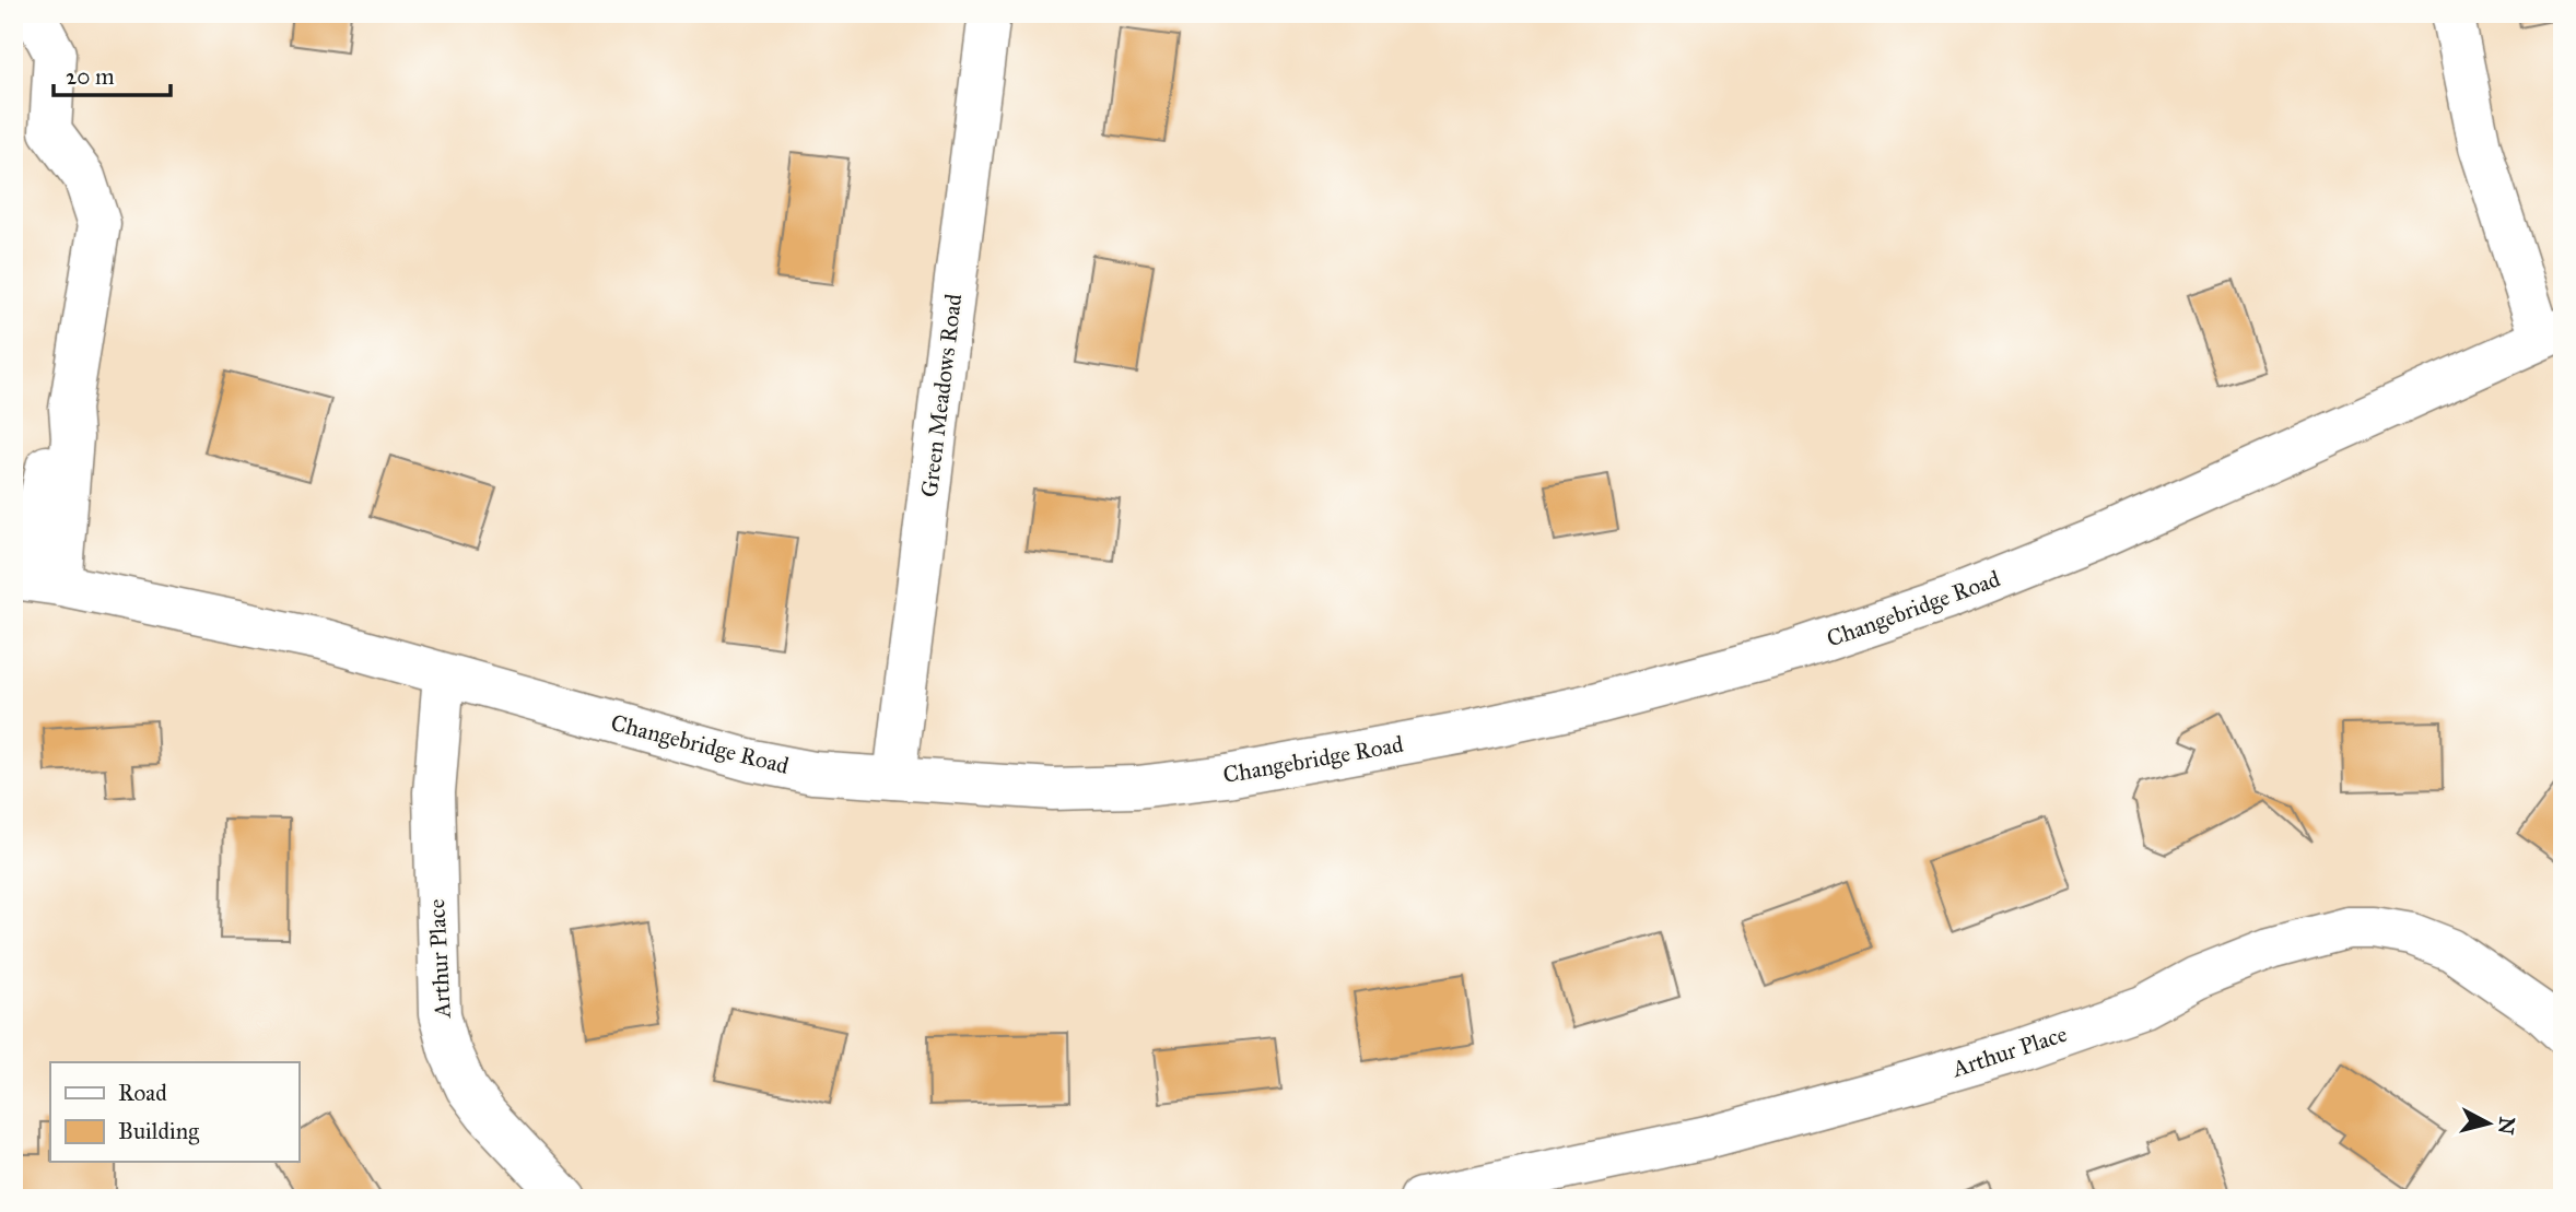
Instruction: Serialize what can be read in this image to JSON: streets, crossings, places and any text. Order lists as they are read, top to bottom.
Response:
{
  "streets": {
    "main road": ["Green Meadows Road", "Changebridge Road", "Arthur Place"]
  },
  "crossings": [
    ["Green Meadows Road", "Changebridge Road"],
    ["Changebridge Road", "Arthur Place"]
  ],
  "legend": ["Road", "Building"],
  "scale_bar": "20 m",
  "north": "right"
}
